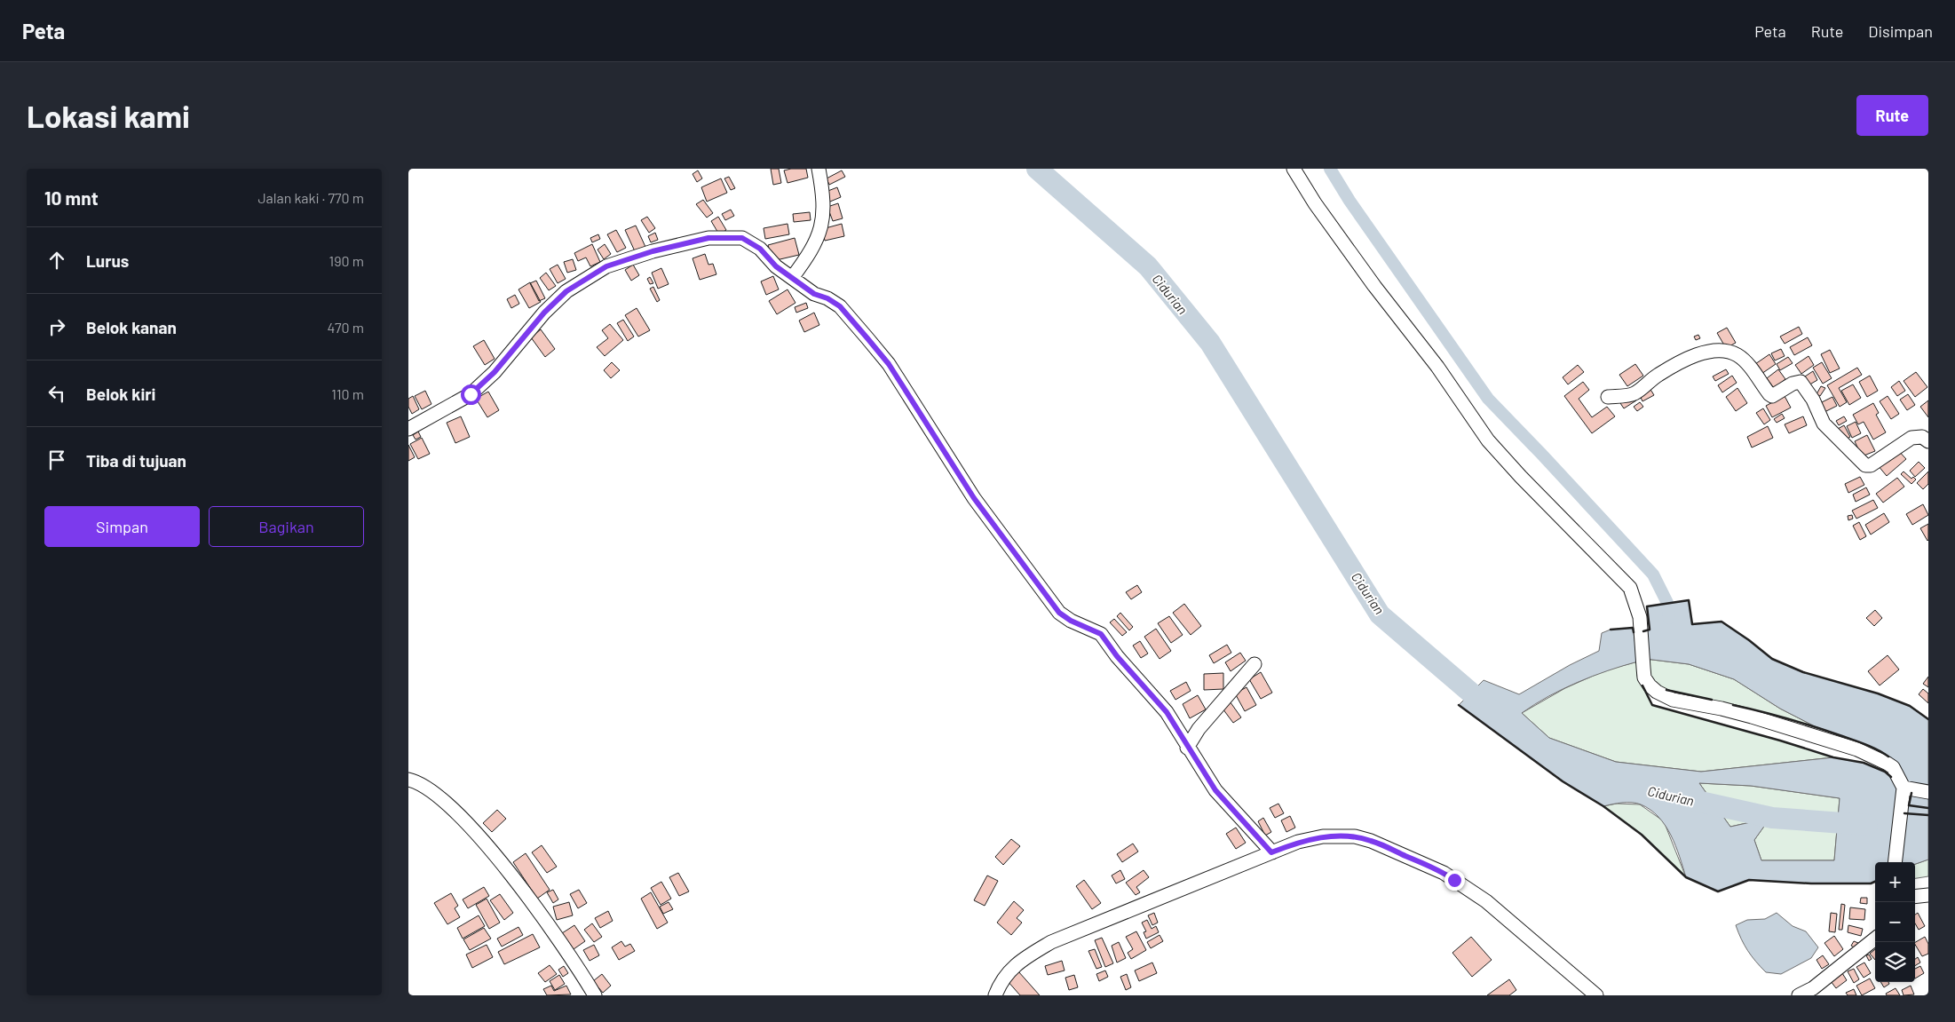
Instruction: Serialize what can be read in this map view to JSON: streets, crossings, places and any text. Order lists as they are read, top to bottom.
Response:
{
  "water": ["Cidurian"],
  "page": {
    "header": "Peta",
    "nav": ["Peta", "Rute", "Disimpan"],
    "buttons": [
      "Rute",
      ["Simpan", "Bagikan"]
    ],
    "title": "Lokasi kami",
    "heading": ["10 mnt", "Jalan kaki · 770 m"],
    "list": [
      ["Lurus", "190 m"],
      ["Belok kanan", "470 m"],
      ["Belok kiri", "110 m"],
      "Tiba di tujuan"
    ],
    "map_buttons": ["+", "−"]
  }
}
